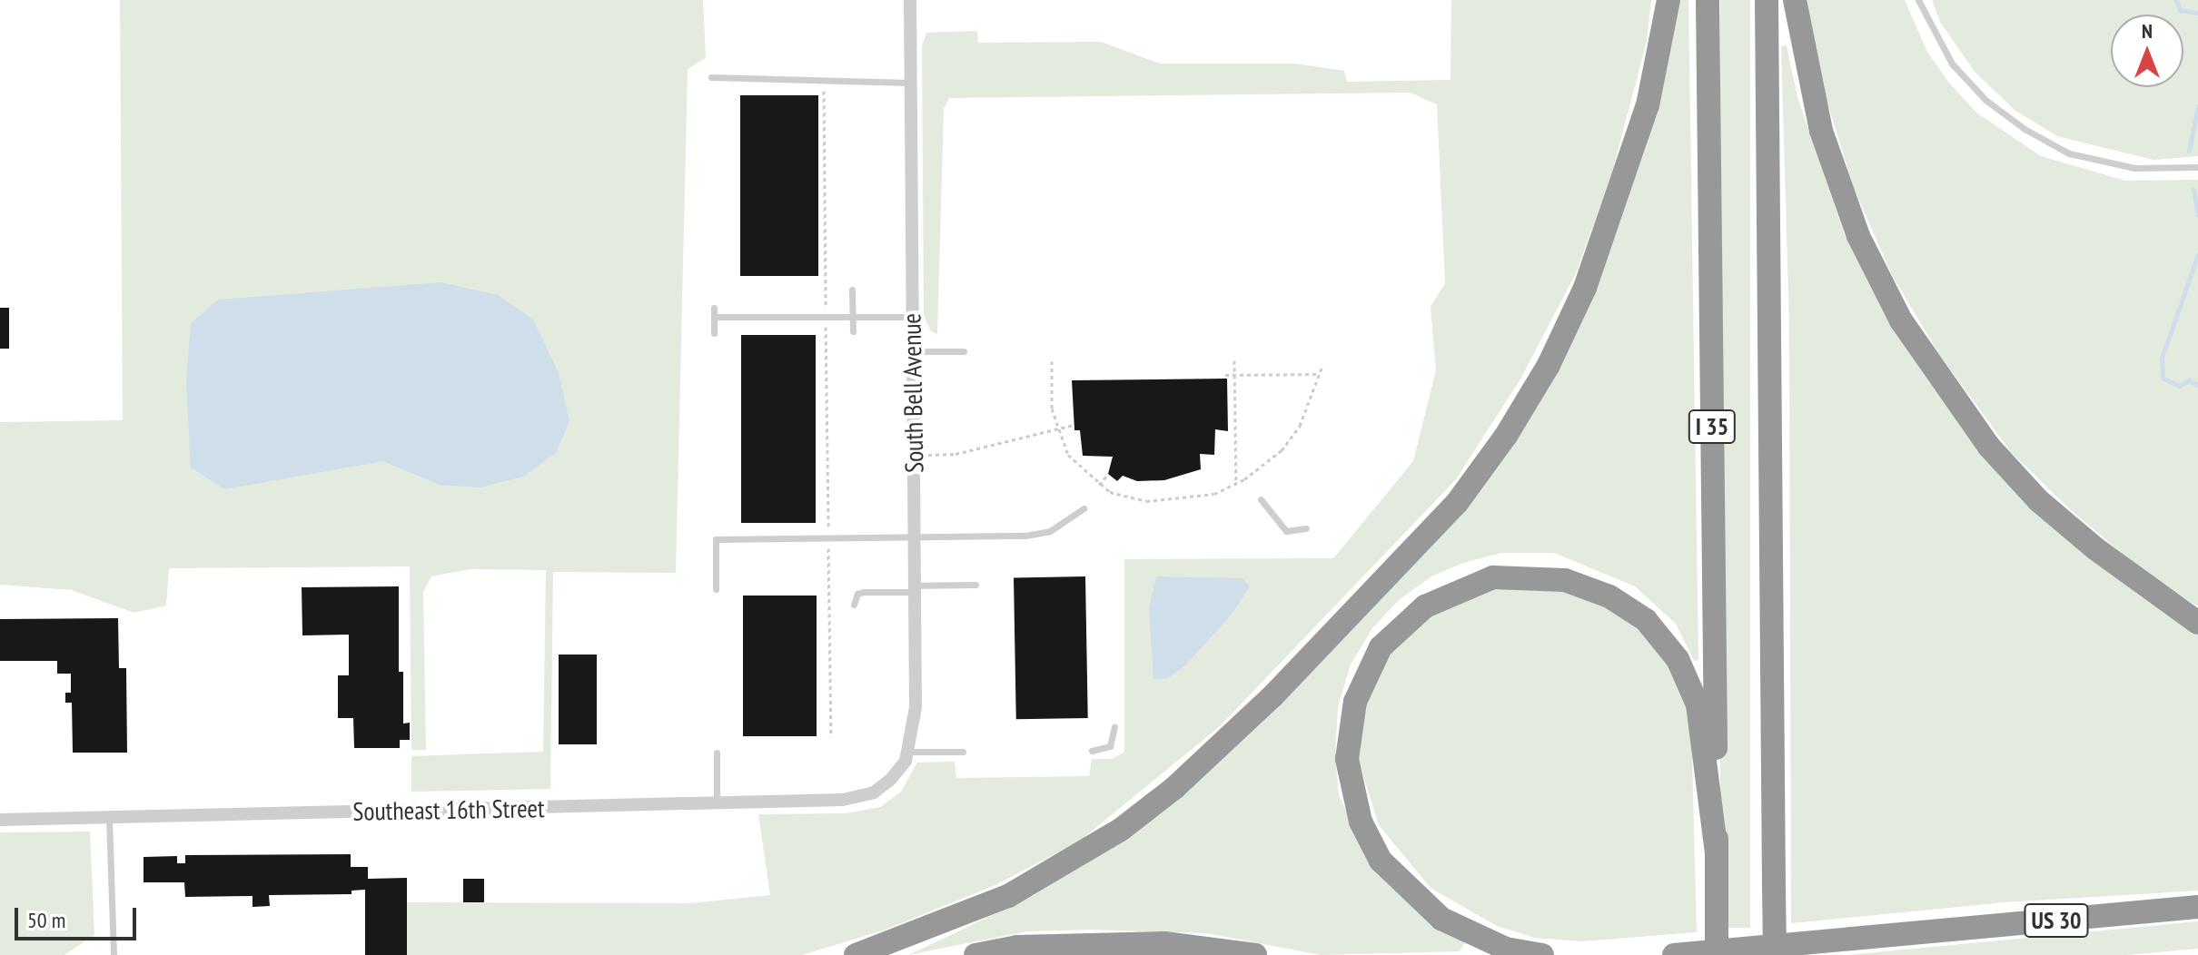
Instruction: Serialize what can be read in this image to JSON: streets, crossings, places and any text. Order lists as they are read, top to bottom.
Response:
{
  "streets": {
    "highway": ["I 35", "US 30"],
    "street": ["South Bell Avenue", "Southeast 16th Street"]
  },
  "crossings": [
    ["South Bell Avenue", "Southeast 16th Street"]
  ],
  "scale_bar": "50 m",
  "north": "top"
}
